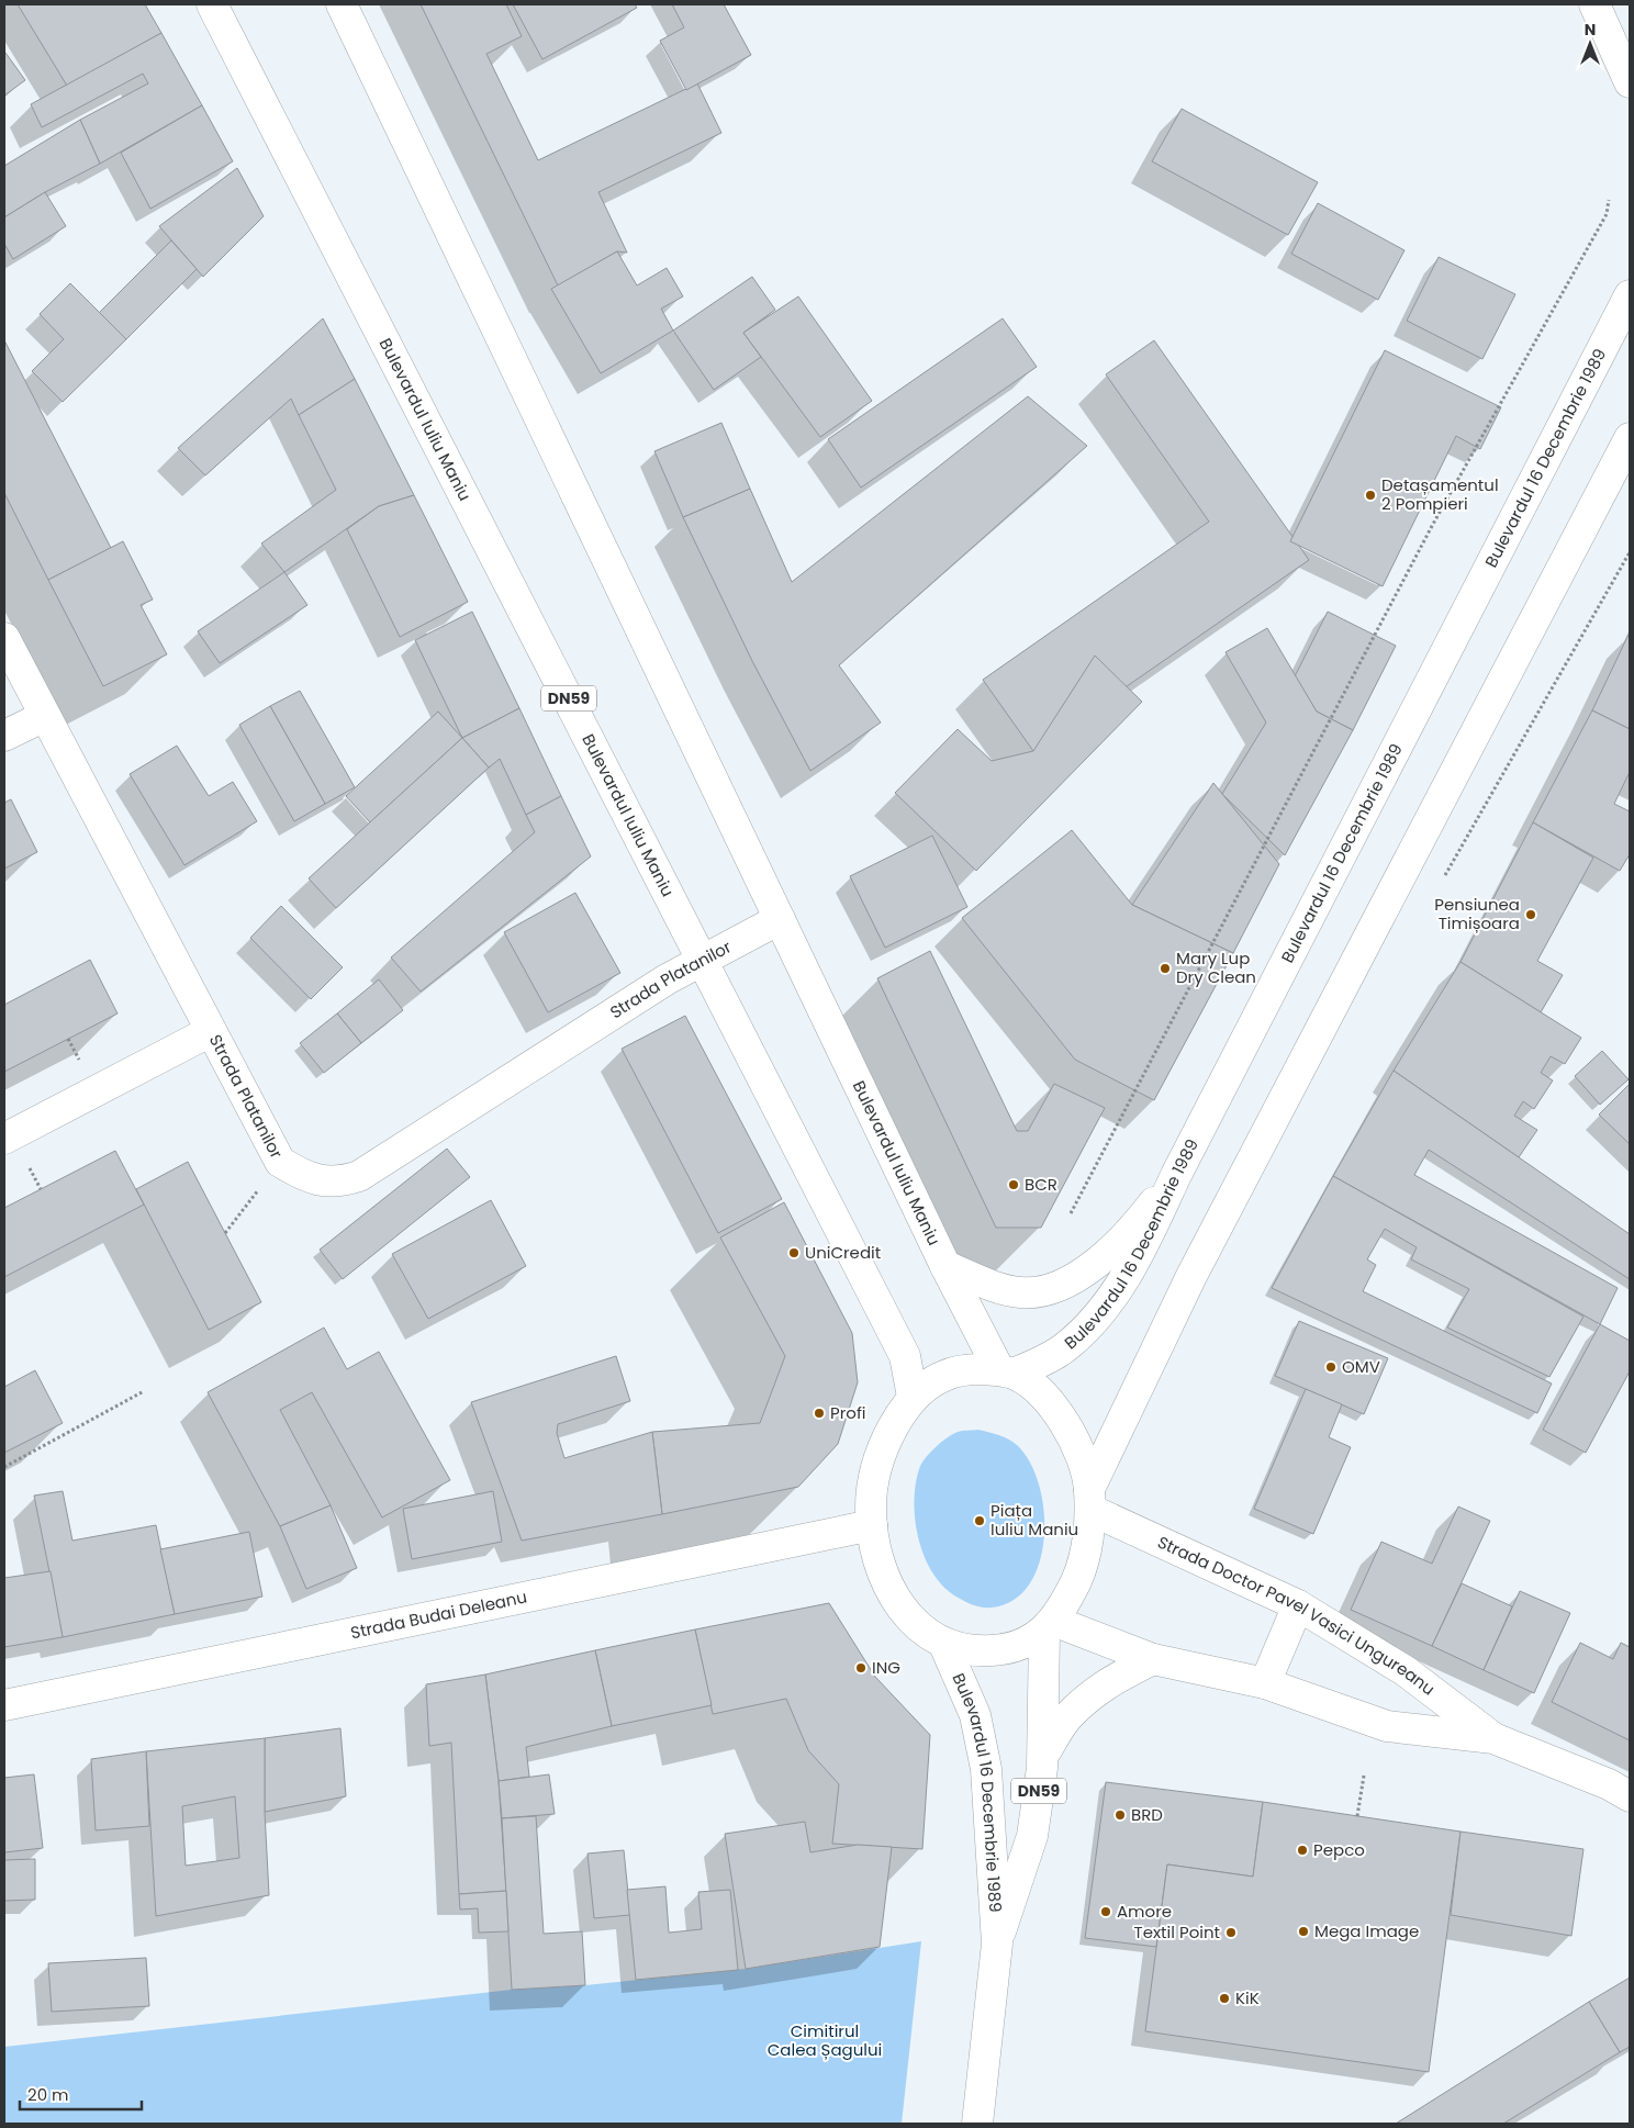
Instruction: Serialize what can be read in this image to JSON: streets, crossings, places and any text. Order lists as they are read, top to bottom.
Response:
{
  "streets": {
    "main road": [
      "Bulevardul Iuliu Maniu",
      "Bulevardul 16 Decembrie 1989",
      "DN59",
      "Strada Platanilor",
      "Strada Budai Deleanu",
      "Strada Doctor Pavel Vasici Ungureanu"
    ]
  },
  "crossings": [
    ["Bulevardul Iuliu Maniu", "Bulevardul 16 Decembrie 1989"],
    ["Bulevardul Iuliu Maniu", "Strada Platanilor"],
    ["Bulevardul 16 Decembrie 1989", "Strada Doctor Pavel Vasici Ungureanu"]
  ],
  "parks": ["Cimitirul Calea Șagului"],
  "places": [
    "Detașamentul 2 Pompieri",
    "Pensiunea Timișoara",
    "Mary Lup Dry Clean",
    "BCR",
    "UniCredit",
    "OMV",
    "Profi",
    "Piața Iuliu Maniu",
    "ING",
    "BRD",
    "Pepco",
    "Amore",
    "Mega Image",
    "Textil Point",
    "KiK"
  ],
  "scale_bar": "20 m",
  "north": "top"
}
